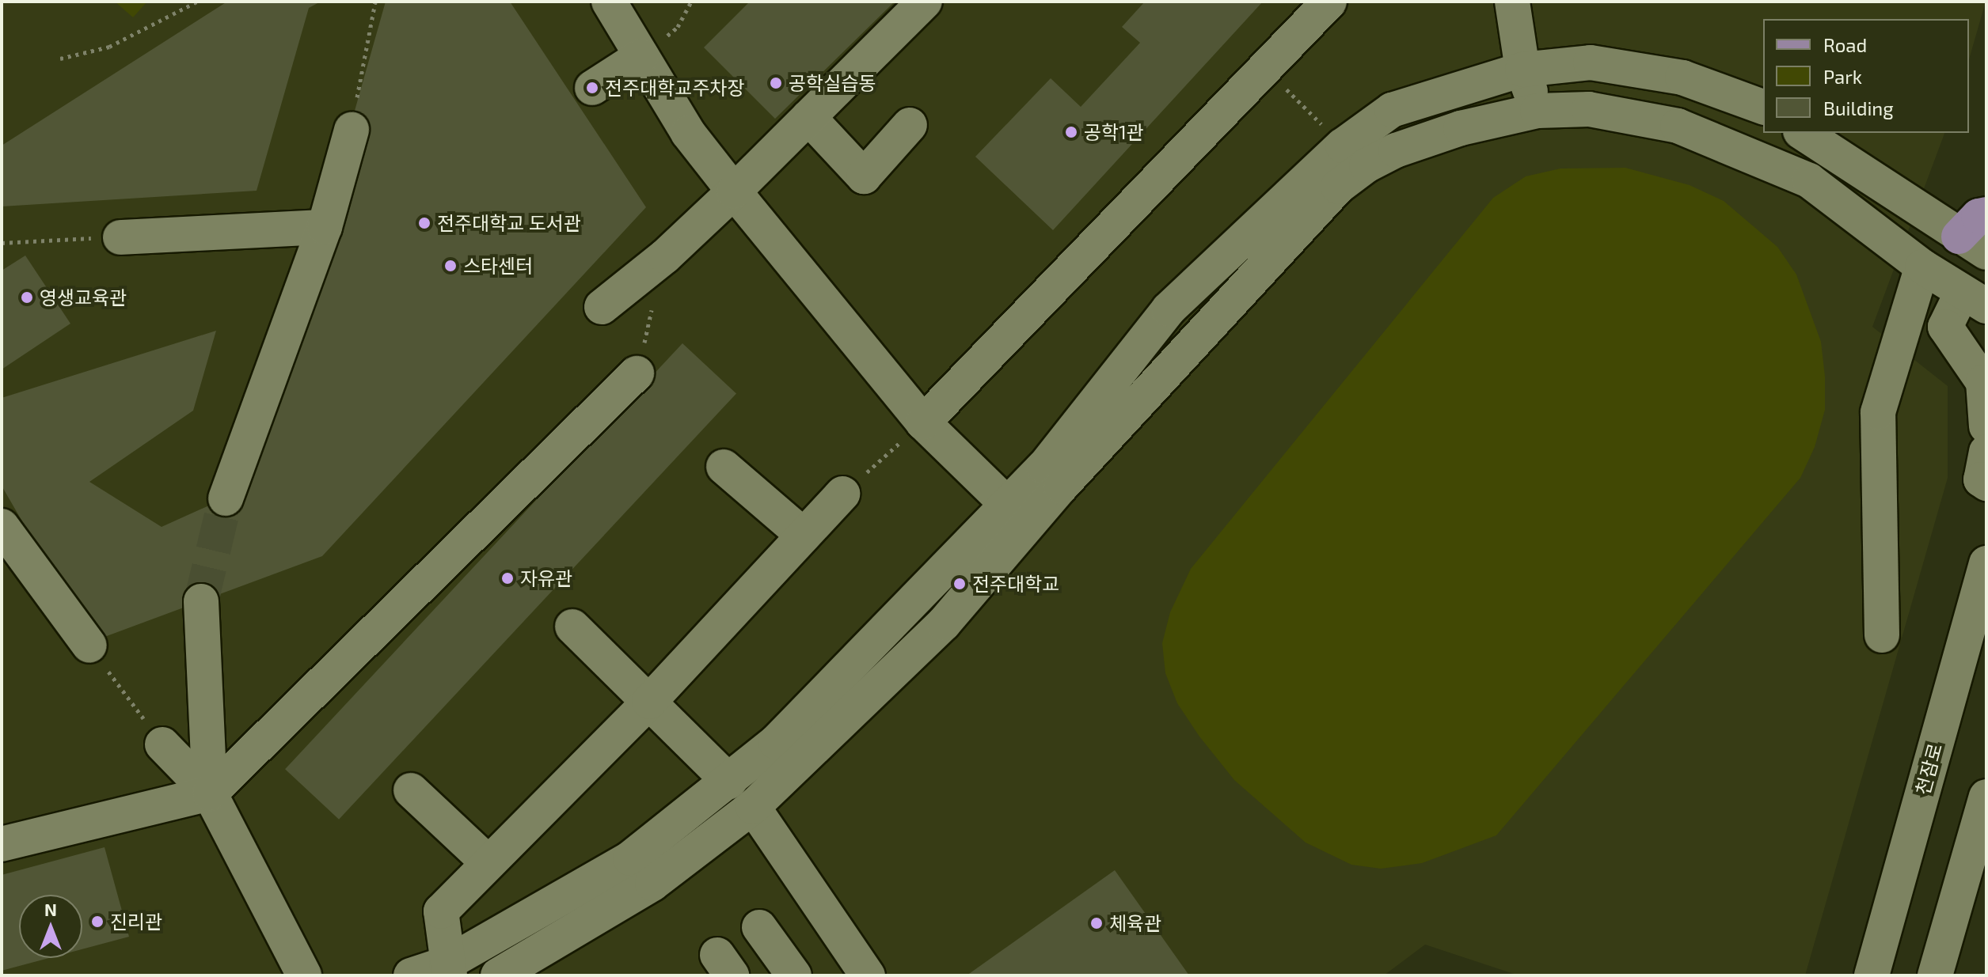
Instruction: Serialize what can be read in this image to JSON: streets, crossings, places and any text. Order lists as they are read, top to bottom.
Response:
{
  "streets": {
    "street": ["천잠로"]
  },
  "places": [
    "공학실습동",
    "전주대학교주차장",
    "공학1관",
    "전주대학교 도서관",
    "스타센터",
    "영생교육관",
    "자유관",
    "전주대학교",
    "진리관",
    "체육관"
  ],
  "legend": ["Road", "Park", "Building"],
  "north": "top"
}
